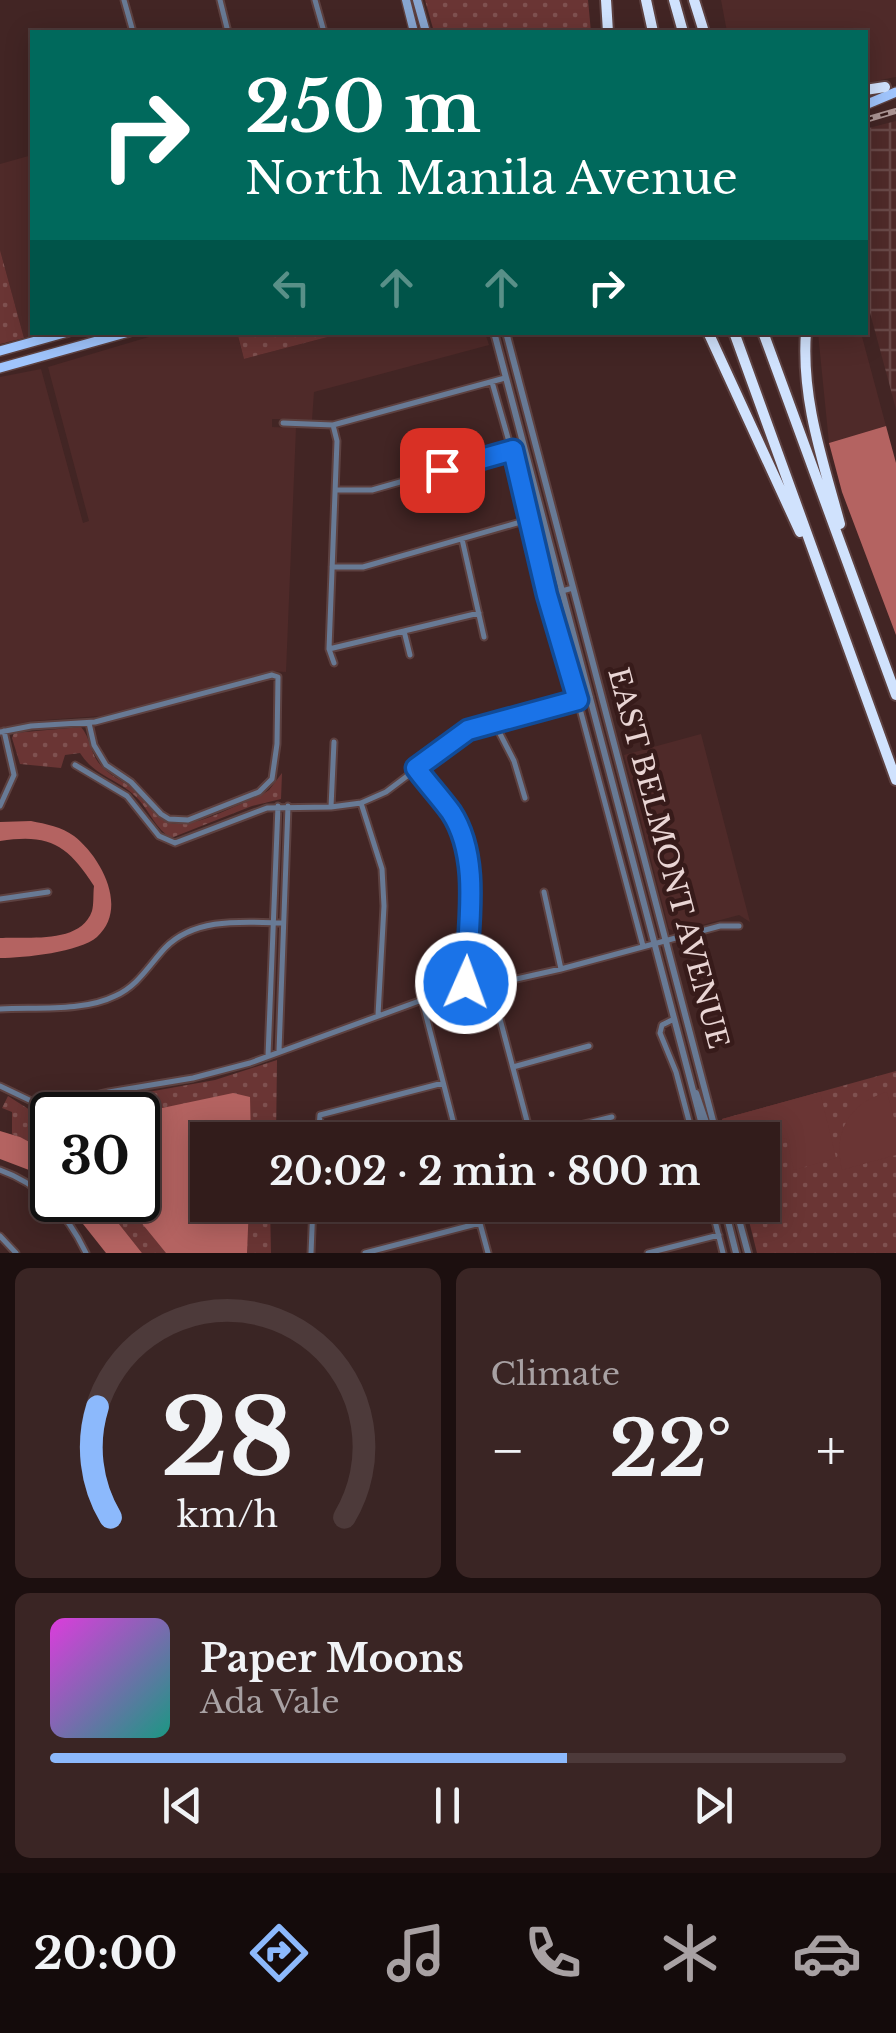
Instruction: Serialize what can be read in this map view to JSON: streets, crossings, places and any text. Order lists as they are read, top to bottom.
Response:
{
  "streets": {
    "street": ["EAST BELMONT AVENUE"]
  },
  "page": {
    "turn": ["250 m", "North Manila Avenue"],
    "limit": "30",
    "trip": "20:02 · 2 min · 800 m",
    "tile": "Climate",
    "heat": ["−", "22°", "+"],
    "song": ["Paper Moons", "Ada Vale"],
    "tabs": "20:00",
    "gauge": ["28", "km/h"]
  }
}
